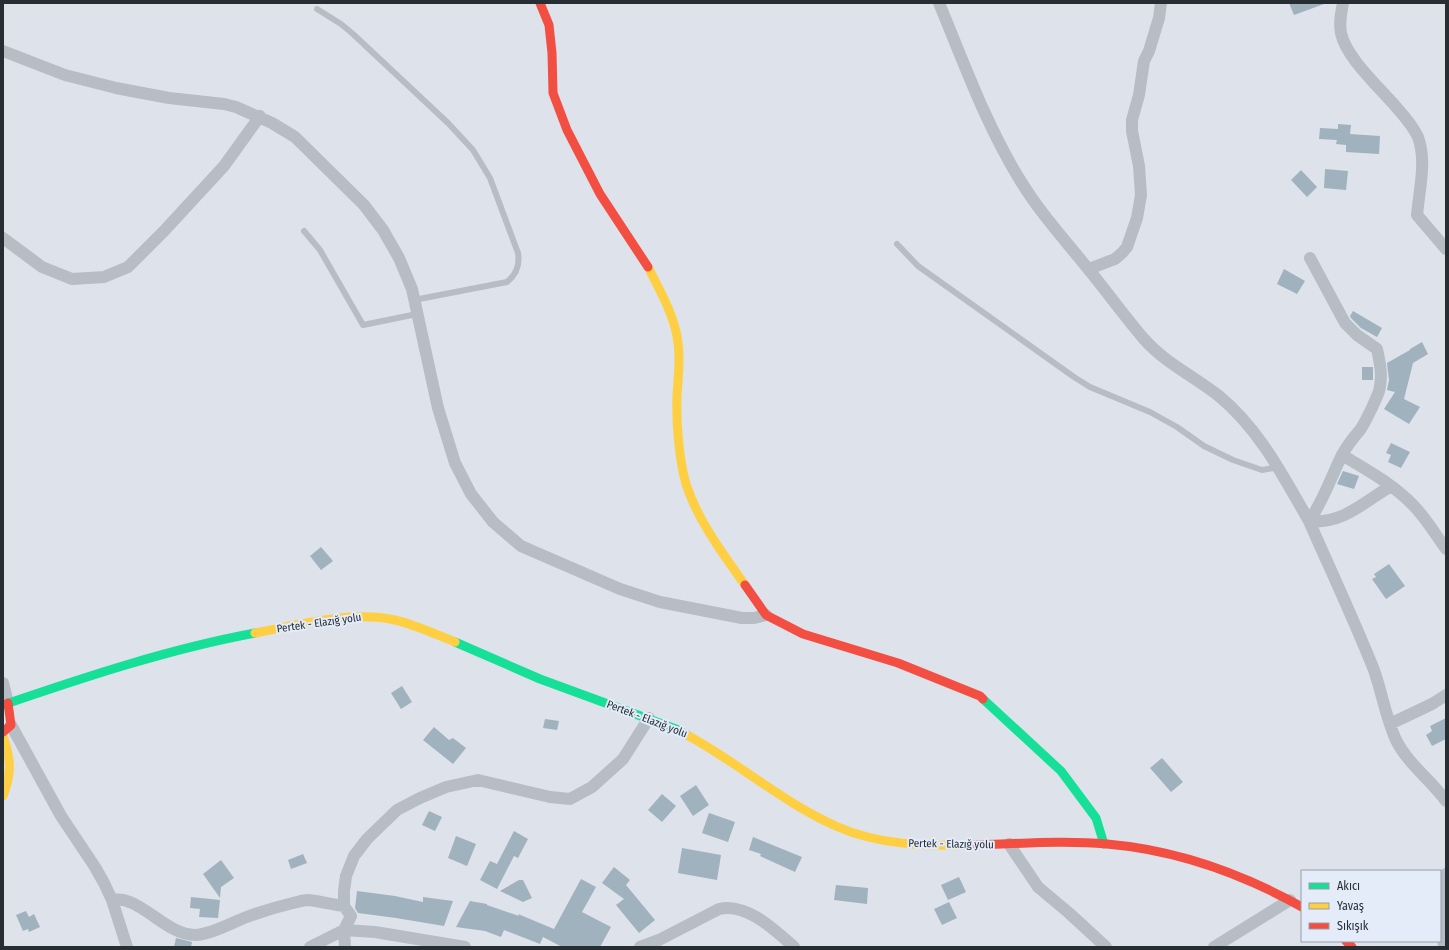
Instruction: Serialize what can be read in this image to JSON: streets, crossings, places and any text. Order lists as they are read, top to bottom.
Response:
{
  "streets": {
    "main road": ["Pertek - Elazığ yolu"]
  },
  "legend": ["Akıcı", "Yavaş", "Sıkışık"]
}
